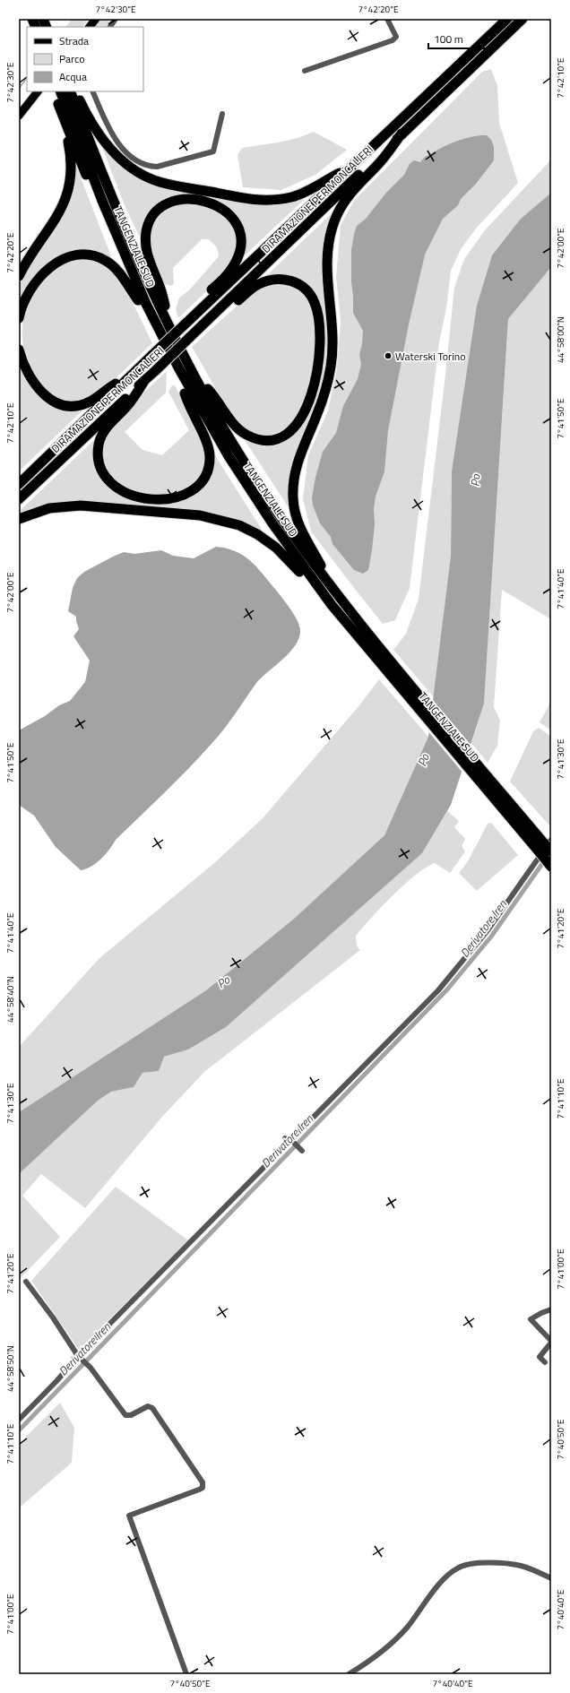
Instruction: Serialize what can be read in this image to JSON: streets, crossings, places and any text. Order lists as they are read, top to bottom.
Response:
{
  "streets": {
    "highway": ["DIRAMAZIONE PER MONCALIERI", "TANGENZIALE SUD"]
  },
  "water": ["Po", "Derivatore Iren"],
  "places": ["Waterski Torino"],
  "legend": ["Strada", "Parco", "Acqua"],
  "scale_bar": "100 m",
  "coordinates": [
    "7°42'30\"E",
    "7°42'20\"E",
    "7°42'10\"E",
    "7°42'00\"E",
    "44°58'00\"N",
    "7°41'50\"E",
    "7°41'40\"E",
    "7°41'30\"E",
    "7°41'20\"E",
    "44°58'40\"N",
    "7°41'10\"E",
    "7°41'00\"E",
    "44°58'50\"N",
    "7°40'50\"E",
    "7°40'40\"E"
  ]
}
